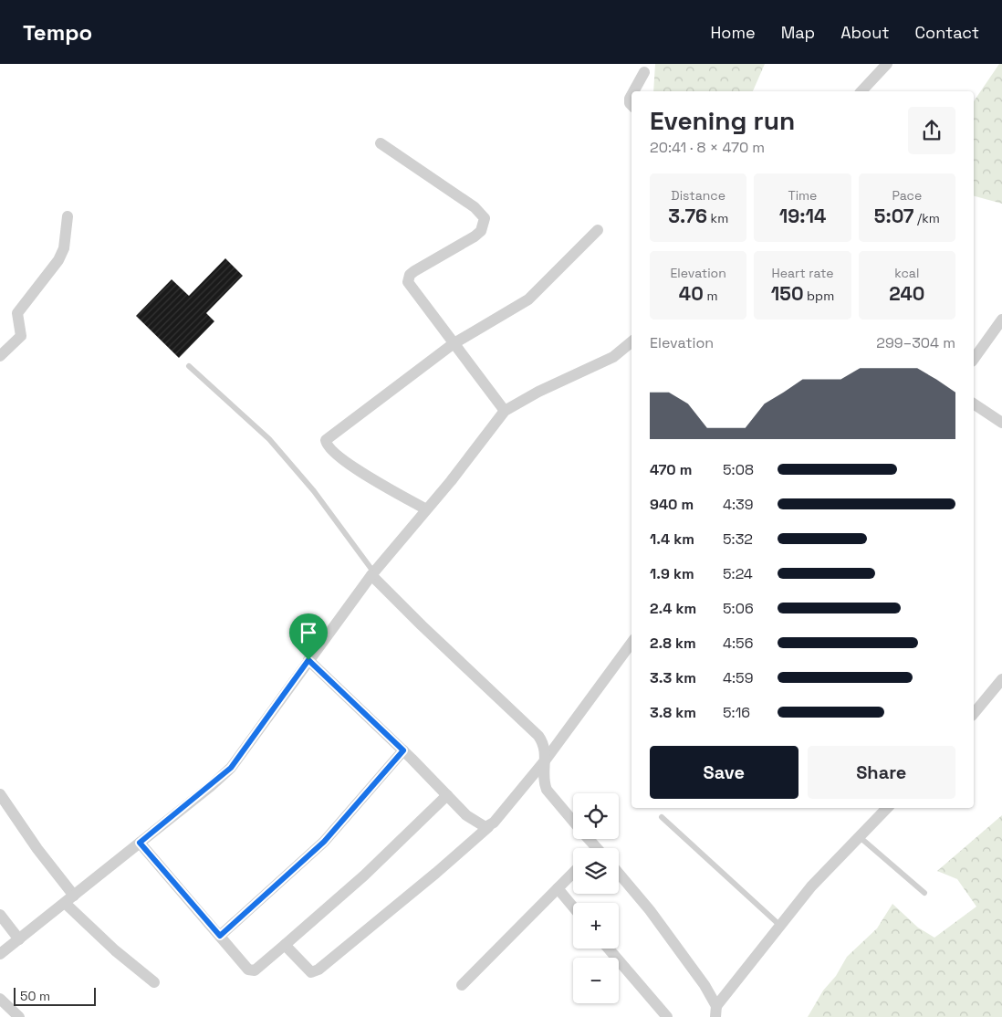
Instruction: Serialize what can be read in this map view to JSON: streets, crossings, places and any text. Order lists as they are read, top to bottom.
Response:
{
  "scale_bar": "50 m",
  "page": {
    "header": "Tempo",
    "nav": [
      "Home",
      "Map",
      "About",
      "Contact"
    ],
    "heading": ["Evening run", "20:41 · 8 × 470 m"],
    "stats": [
      ["Distance", "3.76 km"],
      ["Time", "19:14"],
      ["Pace", "5:07 /km"],
      ["Elevation", "40 m"],
      ["Heart rate", "150 bpm"],
      ["kcal", "240"]
    ],
    "chart": ["Elevation", "299–304 m"],
    "list": [
      {
        "name": "470 m",
        "note": "5:08"
      },
      {
        "name": "940 m",
        "note": "4:39"
      },
      {
        "name": "1.4 km",
        "note": "5:32"
      },
      {
        "name": "1.9 km",
        "note": "5:24"
      },
      {
        "name": "2.4 km",
        "note": "5:06"
      },
      {
        "name": "2.8 km",
        "note": "4:56"
      },
      {
        "name": "3.3 km",
        "note": "4:59"
      },
      {
        "name": "3.8 km",
        "note": "5:16"
      }
    ],
    "buttons": ["Save", "Share"],
    "map_buttons": ["+", "−"],
    "scale": "50 m"
  }
}
